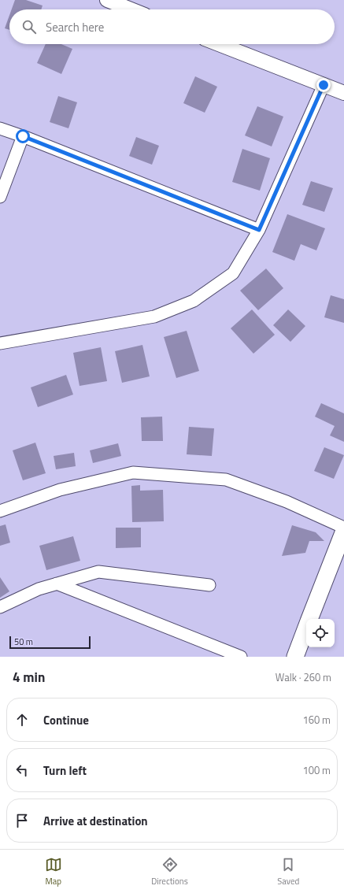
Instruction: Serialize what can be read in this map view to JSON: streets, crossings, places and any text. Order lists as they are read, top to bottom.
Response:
{
  "scale_bar": "50 m",
  "page": {
    "search": "Search here",
    "scale": "50 m",
    "heading": ["4 min", "Walk · 260 m"],
    "list": [
      ["Continue", "160 m"],
      ["Turn left", "100 m"],
      "Arrive at destination"
    ],
    "nav": ["Map", "Directions", "Saved"]
  }
}
